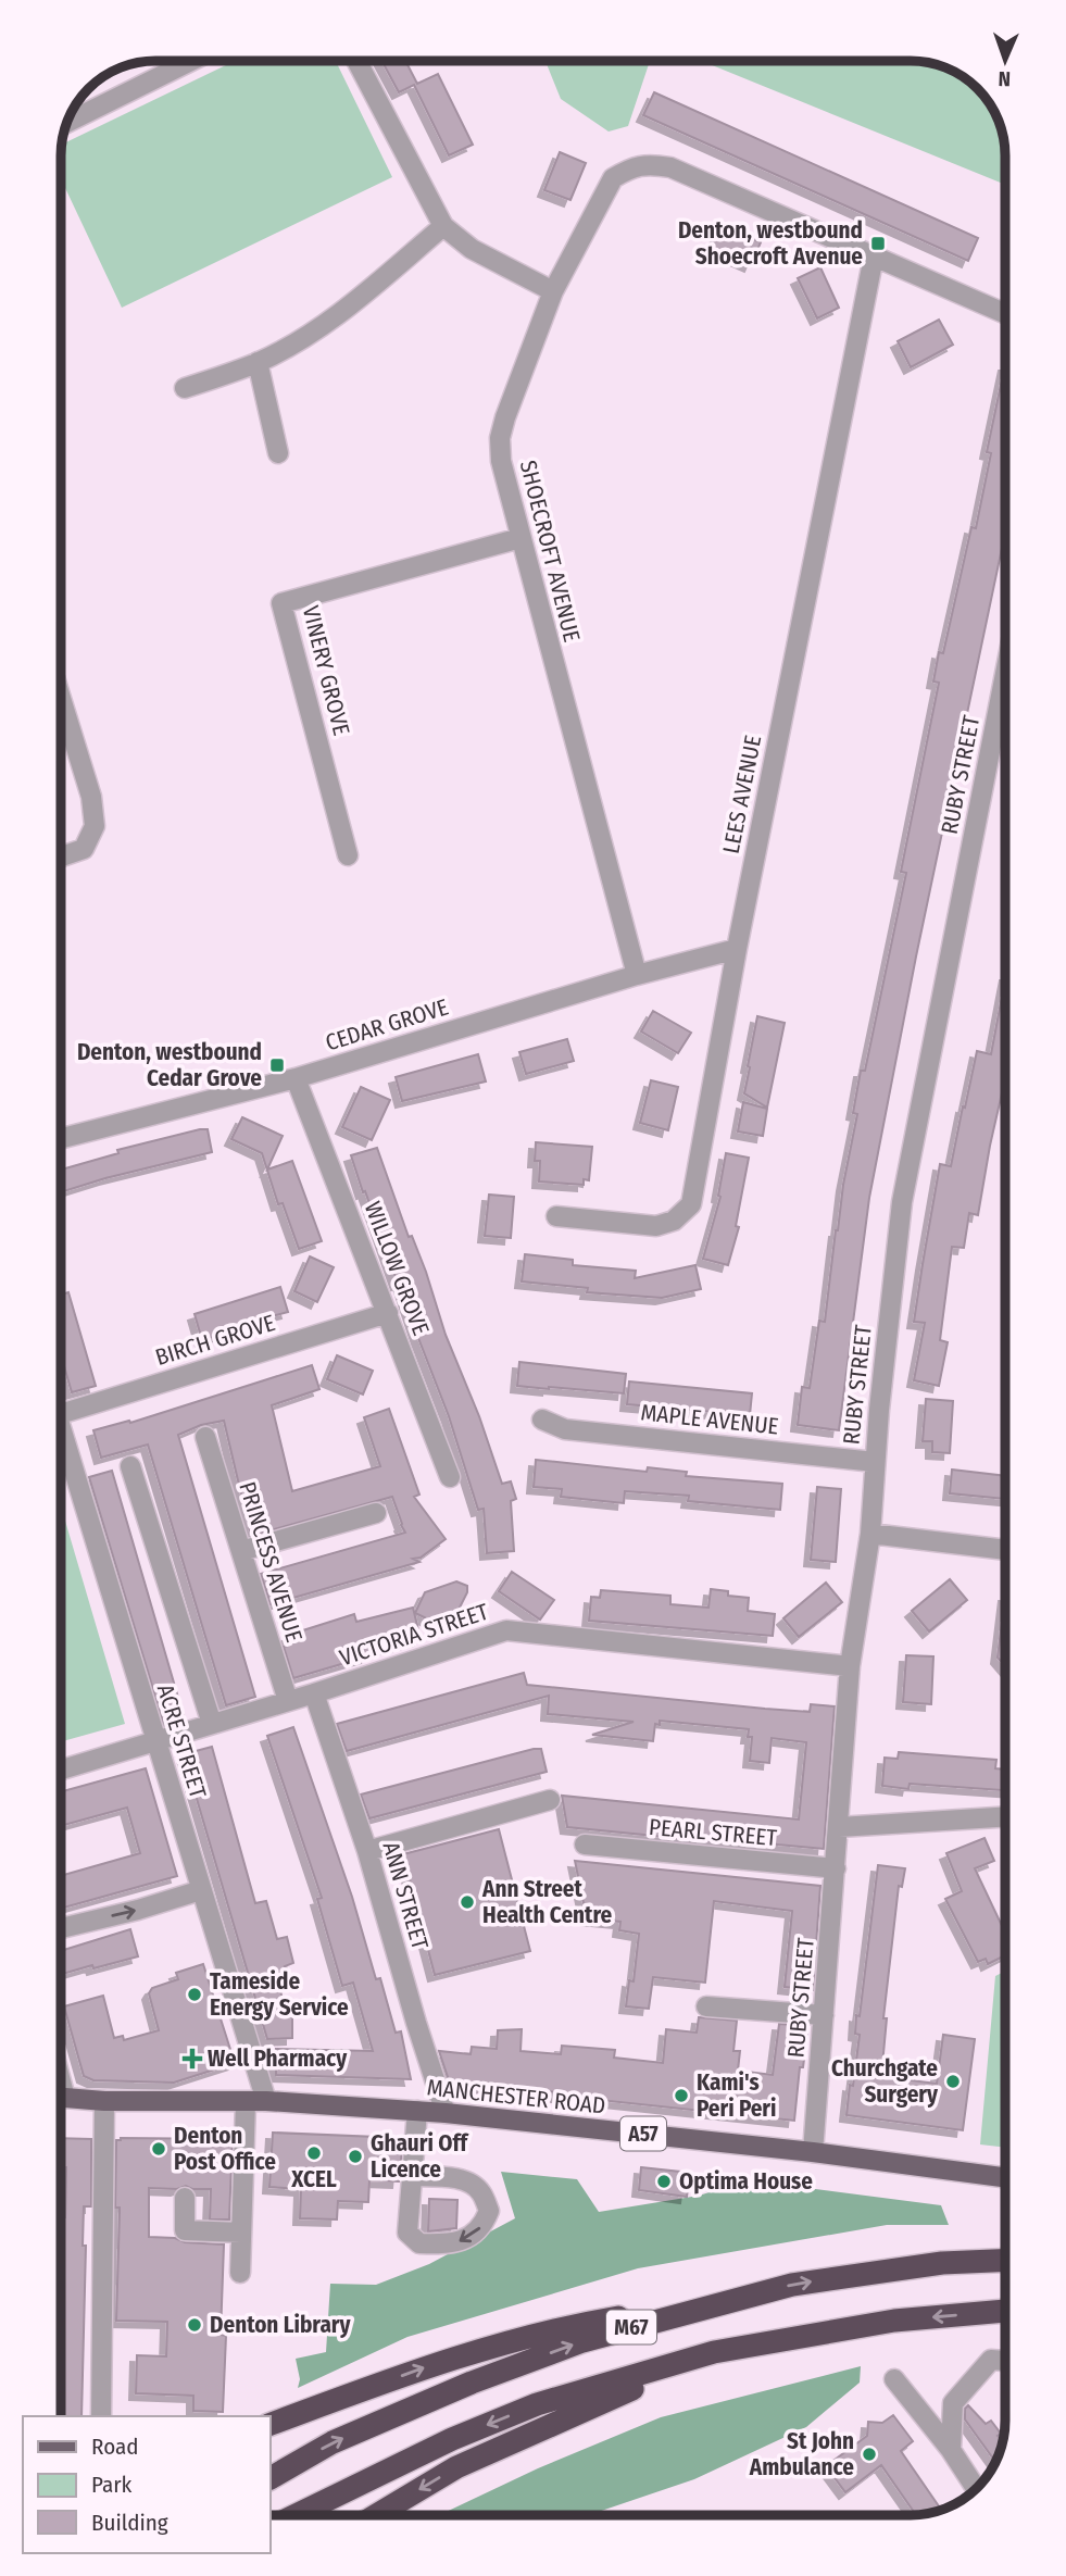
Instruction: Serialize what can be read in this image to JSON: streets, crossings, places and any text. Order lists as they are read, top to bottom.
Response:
{
  "streets": {
    "highway": ["M67"],
    "main road": ["MANCHESTER ROAD", "A57"],
    "street": [
      "SHOECROFT AVENUE",
      "VINERY GROVE",
      "RUBY STREET",
      "LEES AVENUE",
      "CEDAR GROVE",
      "WILLOW GROVE",
      "BIRCH GROVE",
      "MAPLE AVENUE",
      "PRINCESS AVENUE",
      "VICTORIA STREET",
      "ACRE STREET",
      "PEARL STREET",
      "ANN STREET"
    ]
  },
  "crossings": [
    ["SHOECROFT AVENUE", "VINERY GROVE"],
    ["SHOECROFT AVENUE", "LEES AVENUE"],
    ["SHOECROFT AVENUE", "CEDAR GROVE"],
    ["RUBY STREET", "MAPLE AVENUE"],
    ["RUBY STREET", "VICTORIA STREET"],
    ["RUBY STREET", "PEARL STREET"],
    ["RUBY STREET", "MANCHESTER ROAD"],
    ["LEES AVENUE", "CEDAR GROVE"],
    ["CEDAR GROVE", "WILLOW GROVE"],
    ["WILLOW GROVE", "BIRCH GROVE"],
    ["PRINCESS AVENUE", "VICTORIA STREET"],
    ["VICTORIA STREET", "ACRE STREET"],
    ["VICTORIA STREET", "ANN STREET"],
    ["ACRE STREET", "MANCHESTER ROAD"],
    ["ANN STREET", "MANCHESTER ROAD"]
  ],
  "places": {
    "transit": ["Denton, westbound Shoecroft Avenue", "Denton, westbound Cedar Grove"],
    "other": [
      "Ann Street Health Centre",
      "Tameside Energy Service",
      "Churchgate Surgery",
      "Kami's Peri Peri",
      "Denton Post Office",
      "XCEL",
      "Ghauri Off Licence",
      "Optima House",
      "Denton Library",
      "St John Ambulance"
    ],
    "health": ["Well Pharmacy"]
  },
  "legend": ["Road", "Park", "Building"],
  "north": "bottom"
}
